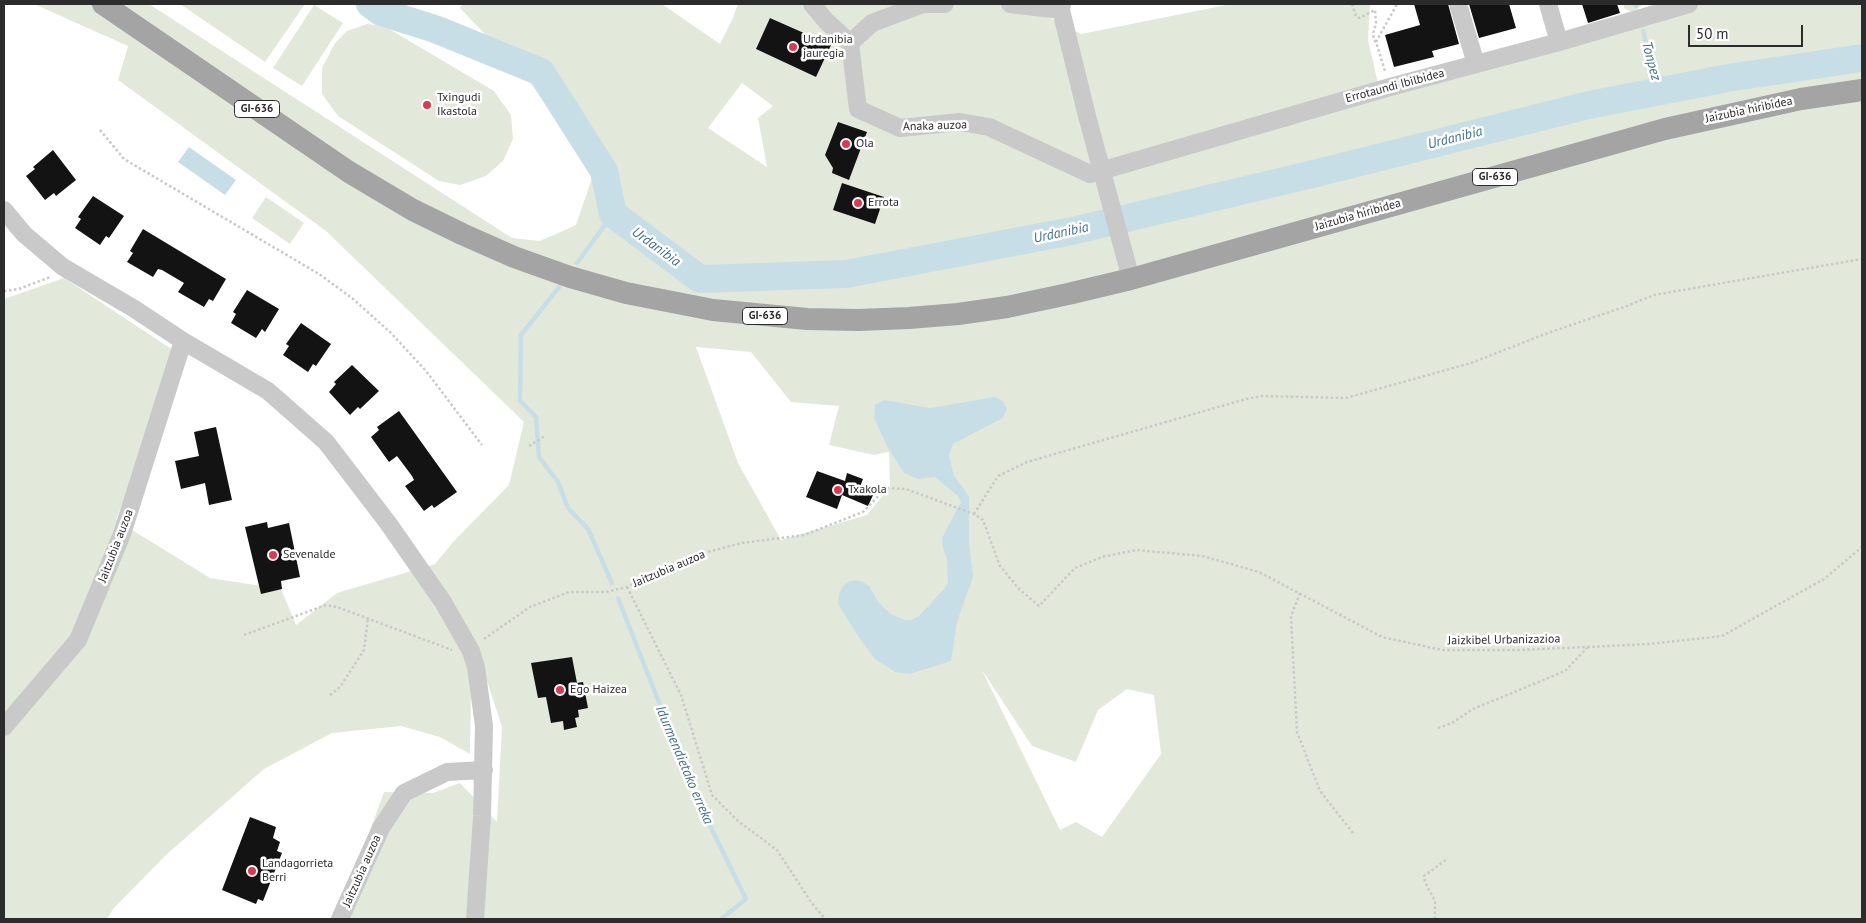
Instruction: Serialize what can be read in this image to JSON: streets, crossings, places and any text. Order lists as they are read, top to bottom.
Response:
{
  "streets": {
    "main road": ["GI-636", "Jaizubia hiribidea"],
    "street": ["Errotaundi Ibilbidea", "Anaka auzoa", "Jaitzubia auzoa"],
    "path": ["Jaizkibel Urbanizazioa"]
  },
  "crossings": [
    ["Errotaundi Ibilbidea", "Anaka auzoa"],
    ["GI-636", "Jaizubia hiribidea"],
    ["Jaitzubia auzoa", "Jaizkibel Urbanizazioa"]
  ],
  "water": ["Tonpez", "Urdanibia", "Idurmendietako erreka"],
  "places": [
    "Urdanibia jauregia",
    "Txingudi Ikastola",
    "Ola",
    "Errota",
    "Txakola",
    "Sevenalde",
    "Ego Haizea",
    "Landagorrieta Berri"
  ],
  "scale_bar": "50 m"
}
